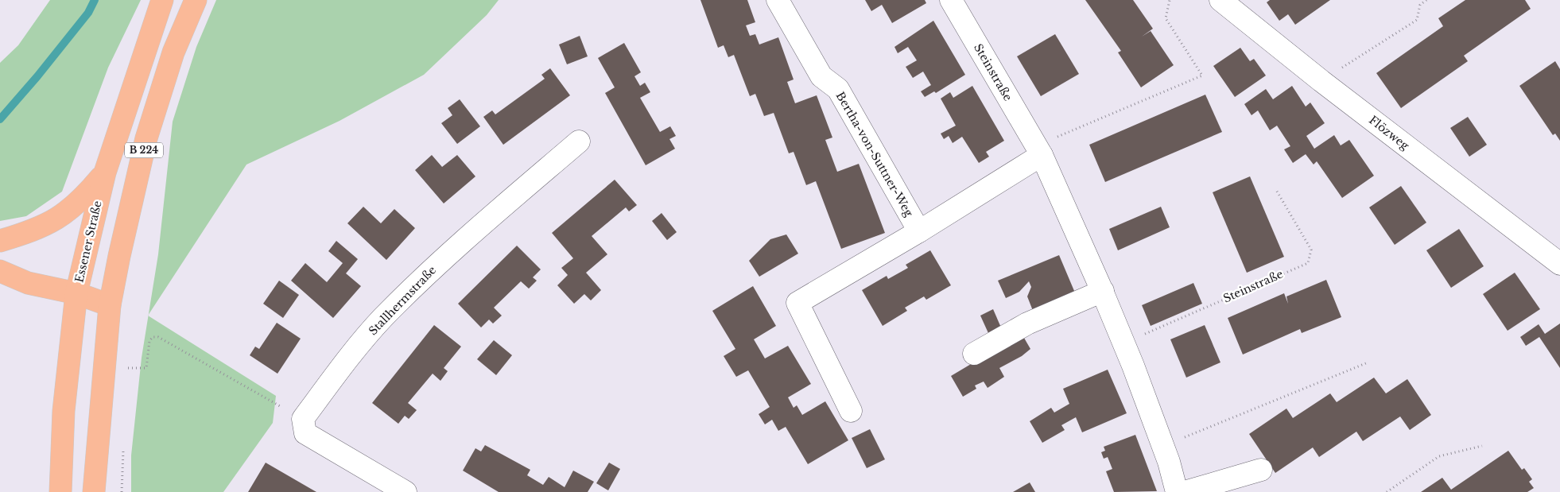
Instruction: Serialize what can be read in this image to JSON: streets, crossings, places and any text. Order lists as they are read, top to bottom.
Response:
{
  "streets": {
    "main road": ["B 224", "Essener Straße"],
    "street": [
      "Steinstraße",
      "Flözweg",
      "Bertha-von-Suttner-Weg",
      "Stallhermstraße"
    ]
  }
}
